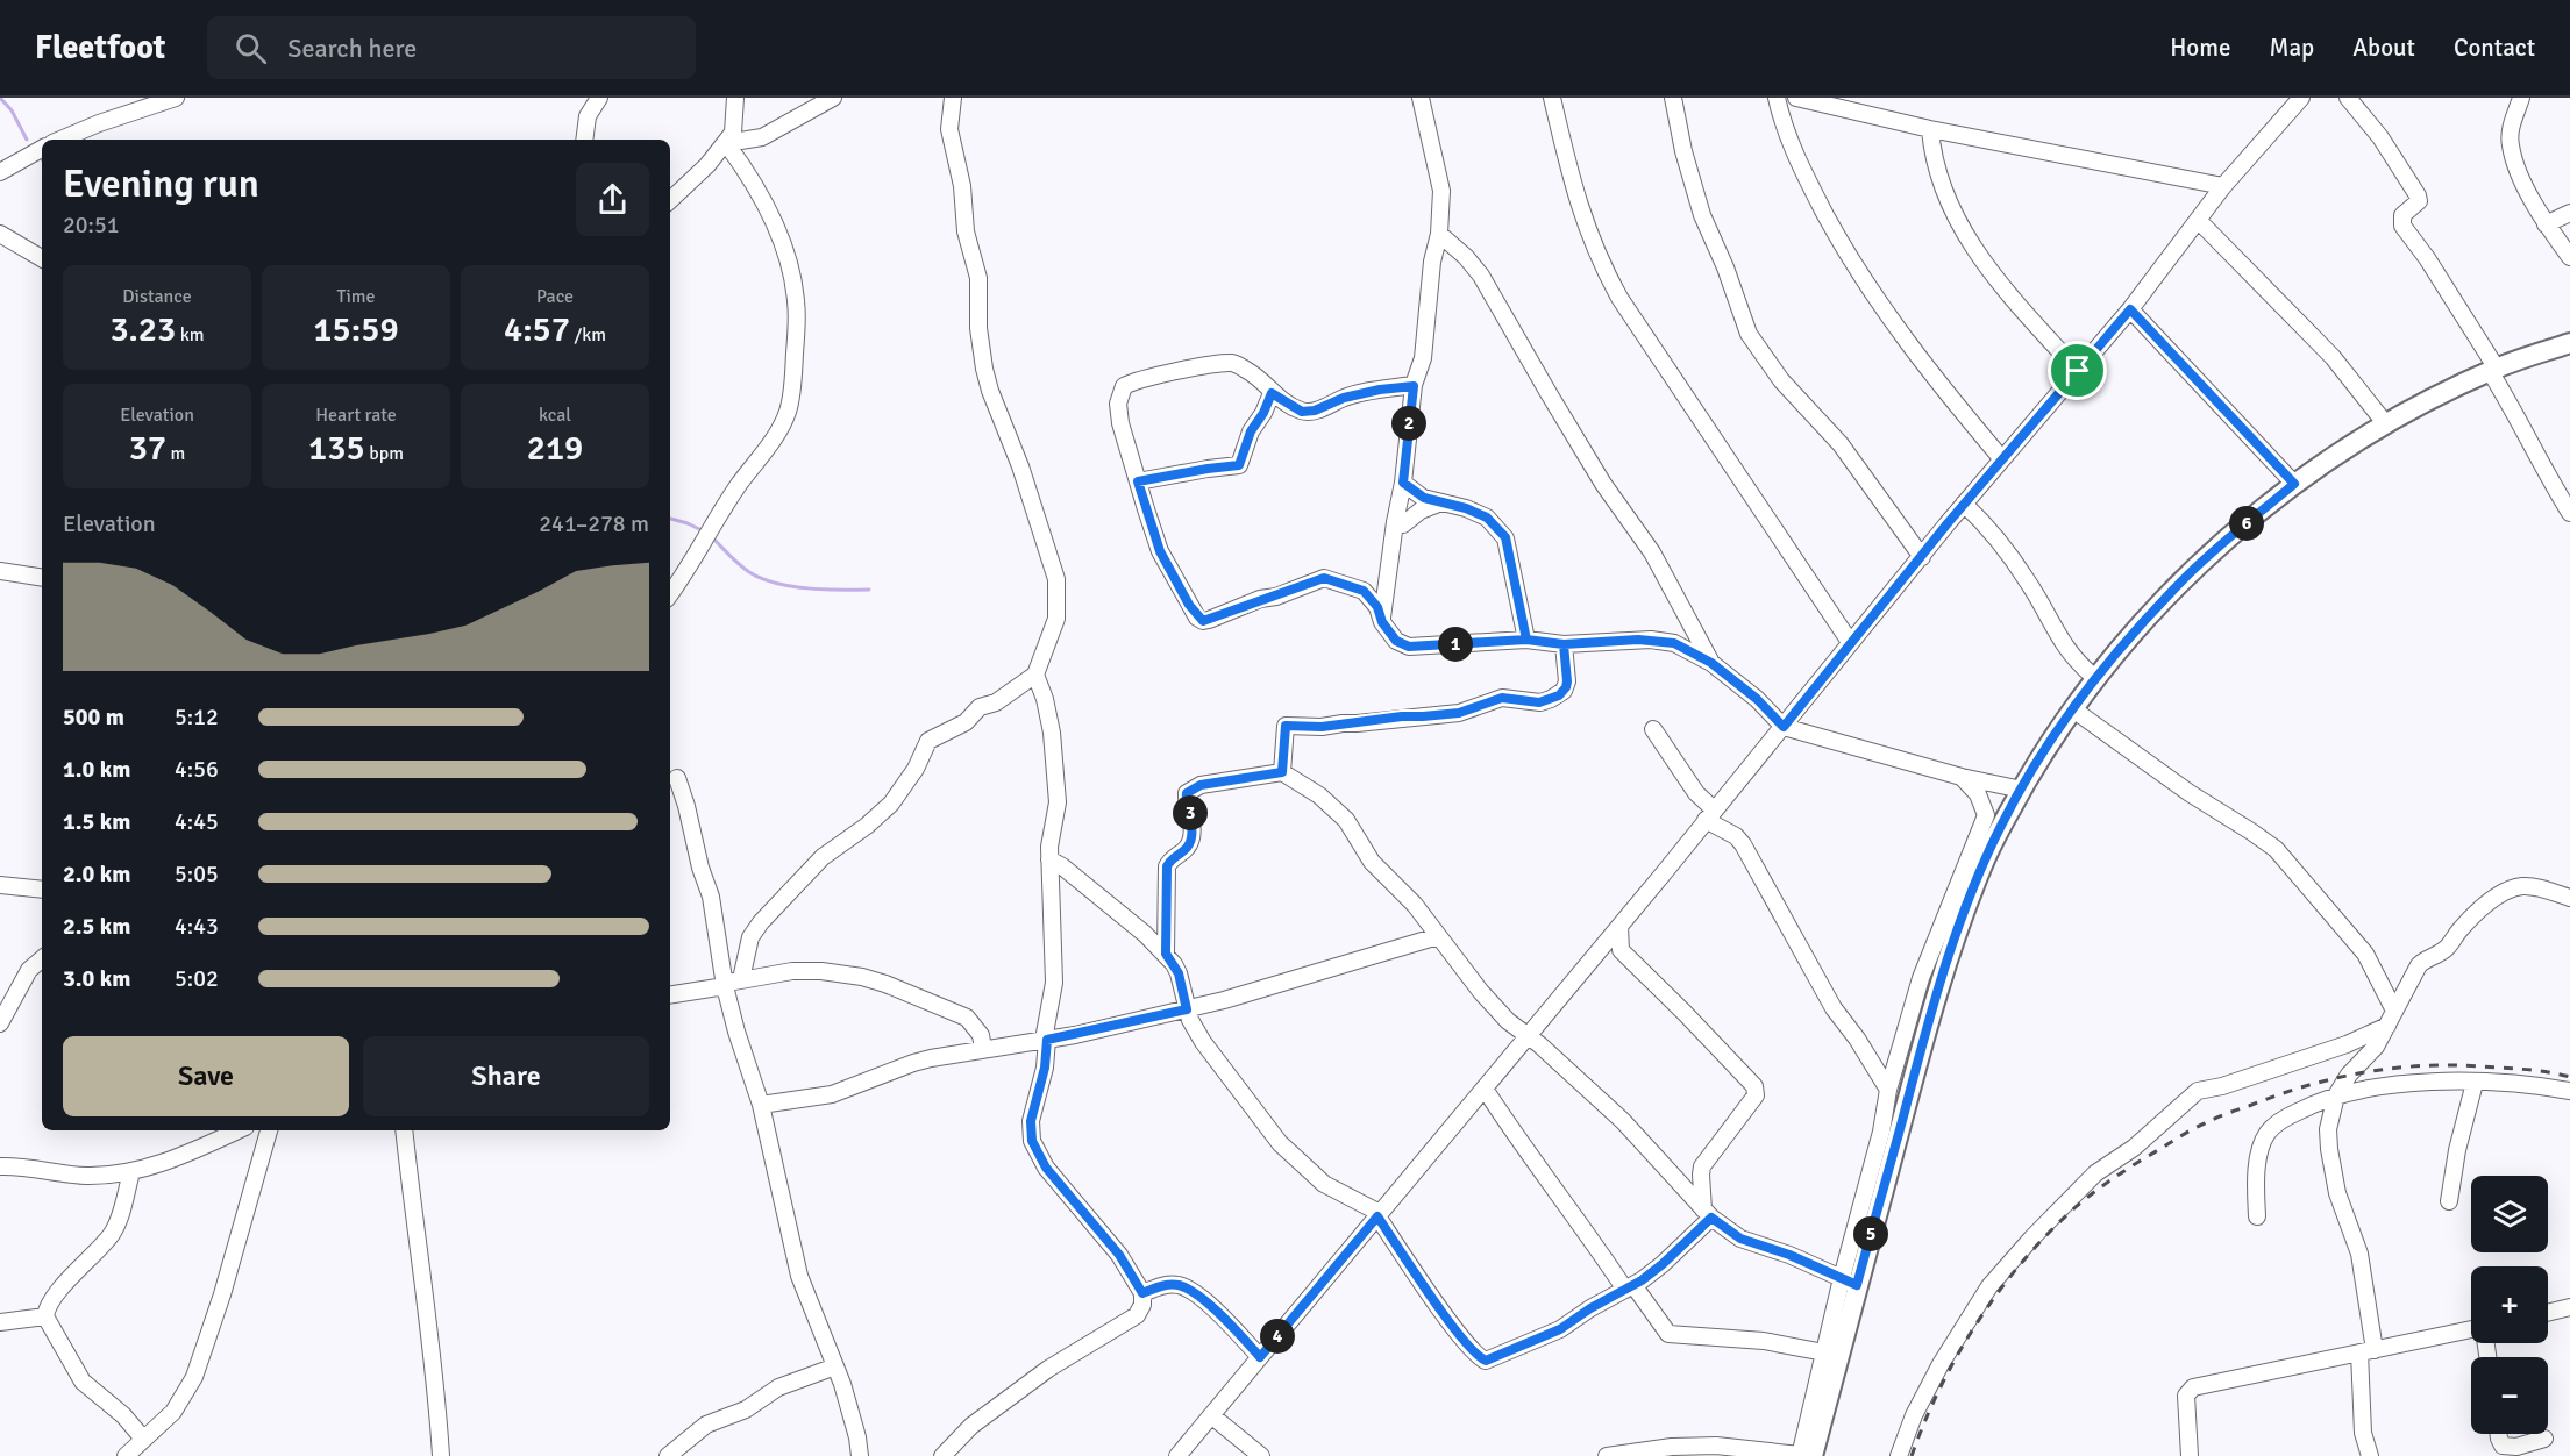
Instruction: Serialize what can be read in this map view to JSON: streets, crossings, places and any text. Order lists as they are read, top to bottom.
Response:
{
  "page": {
    "header": "Fleetfoot",
    "search": "Search here",
    "nav": [
      "Home",
      "Map",
      "About",
      "Contact"
    ],
    "heading": ["Evening run", "20:51"],
    "stats": [
      ["Distance", "3.23 km"],
      ["Time", "15:59"],
      ["Pace", "4:57 /km"],
      ["Elevation", "37 m"],
      ["Heart rate", "135 bpm"],
      ["kcal", "219"]
    ],
    "pins": [
      "2",
      "6",
      "1",
      "3",
      "5",
      "4"
    ],
    "chart": ["Elevation", "241–278 m"],
    "list": [
      {
        "name": "500 m",
        "note": "5:12"
      },
      {
        "name": "1.0 km",
        "note": "4:56"
      },
      {
        "name": "1.5 km",
        "note": "4:45"
      },
      {
        "name": "2.0 km",
        "note": "5:05"
      },
      {
        "name": "2.5 km",
        "note": "4:43"
      },
      {
        "name": "3.0 km",
        "note": "5:02"
      }
    ],
    "buttons": ["Save", "Share"],
    "map_buttons": ["+", "−"]
  }
}
